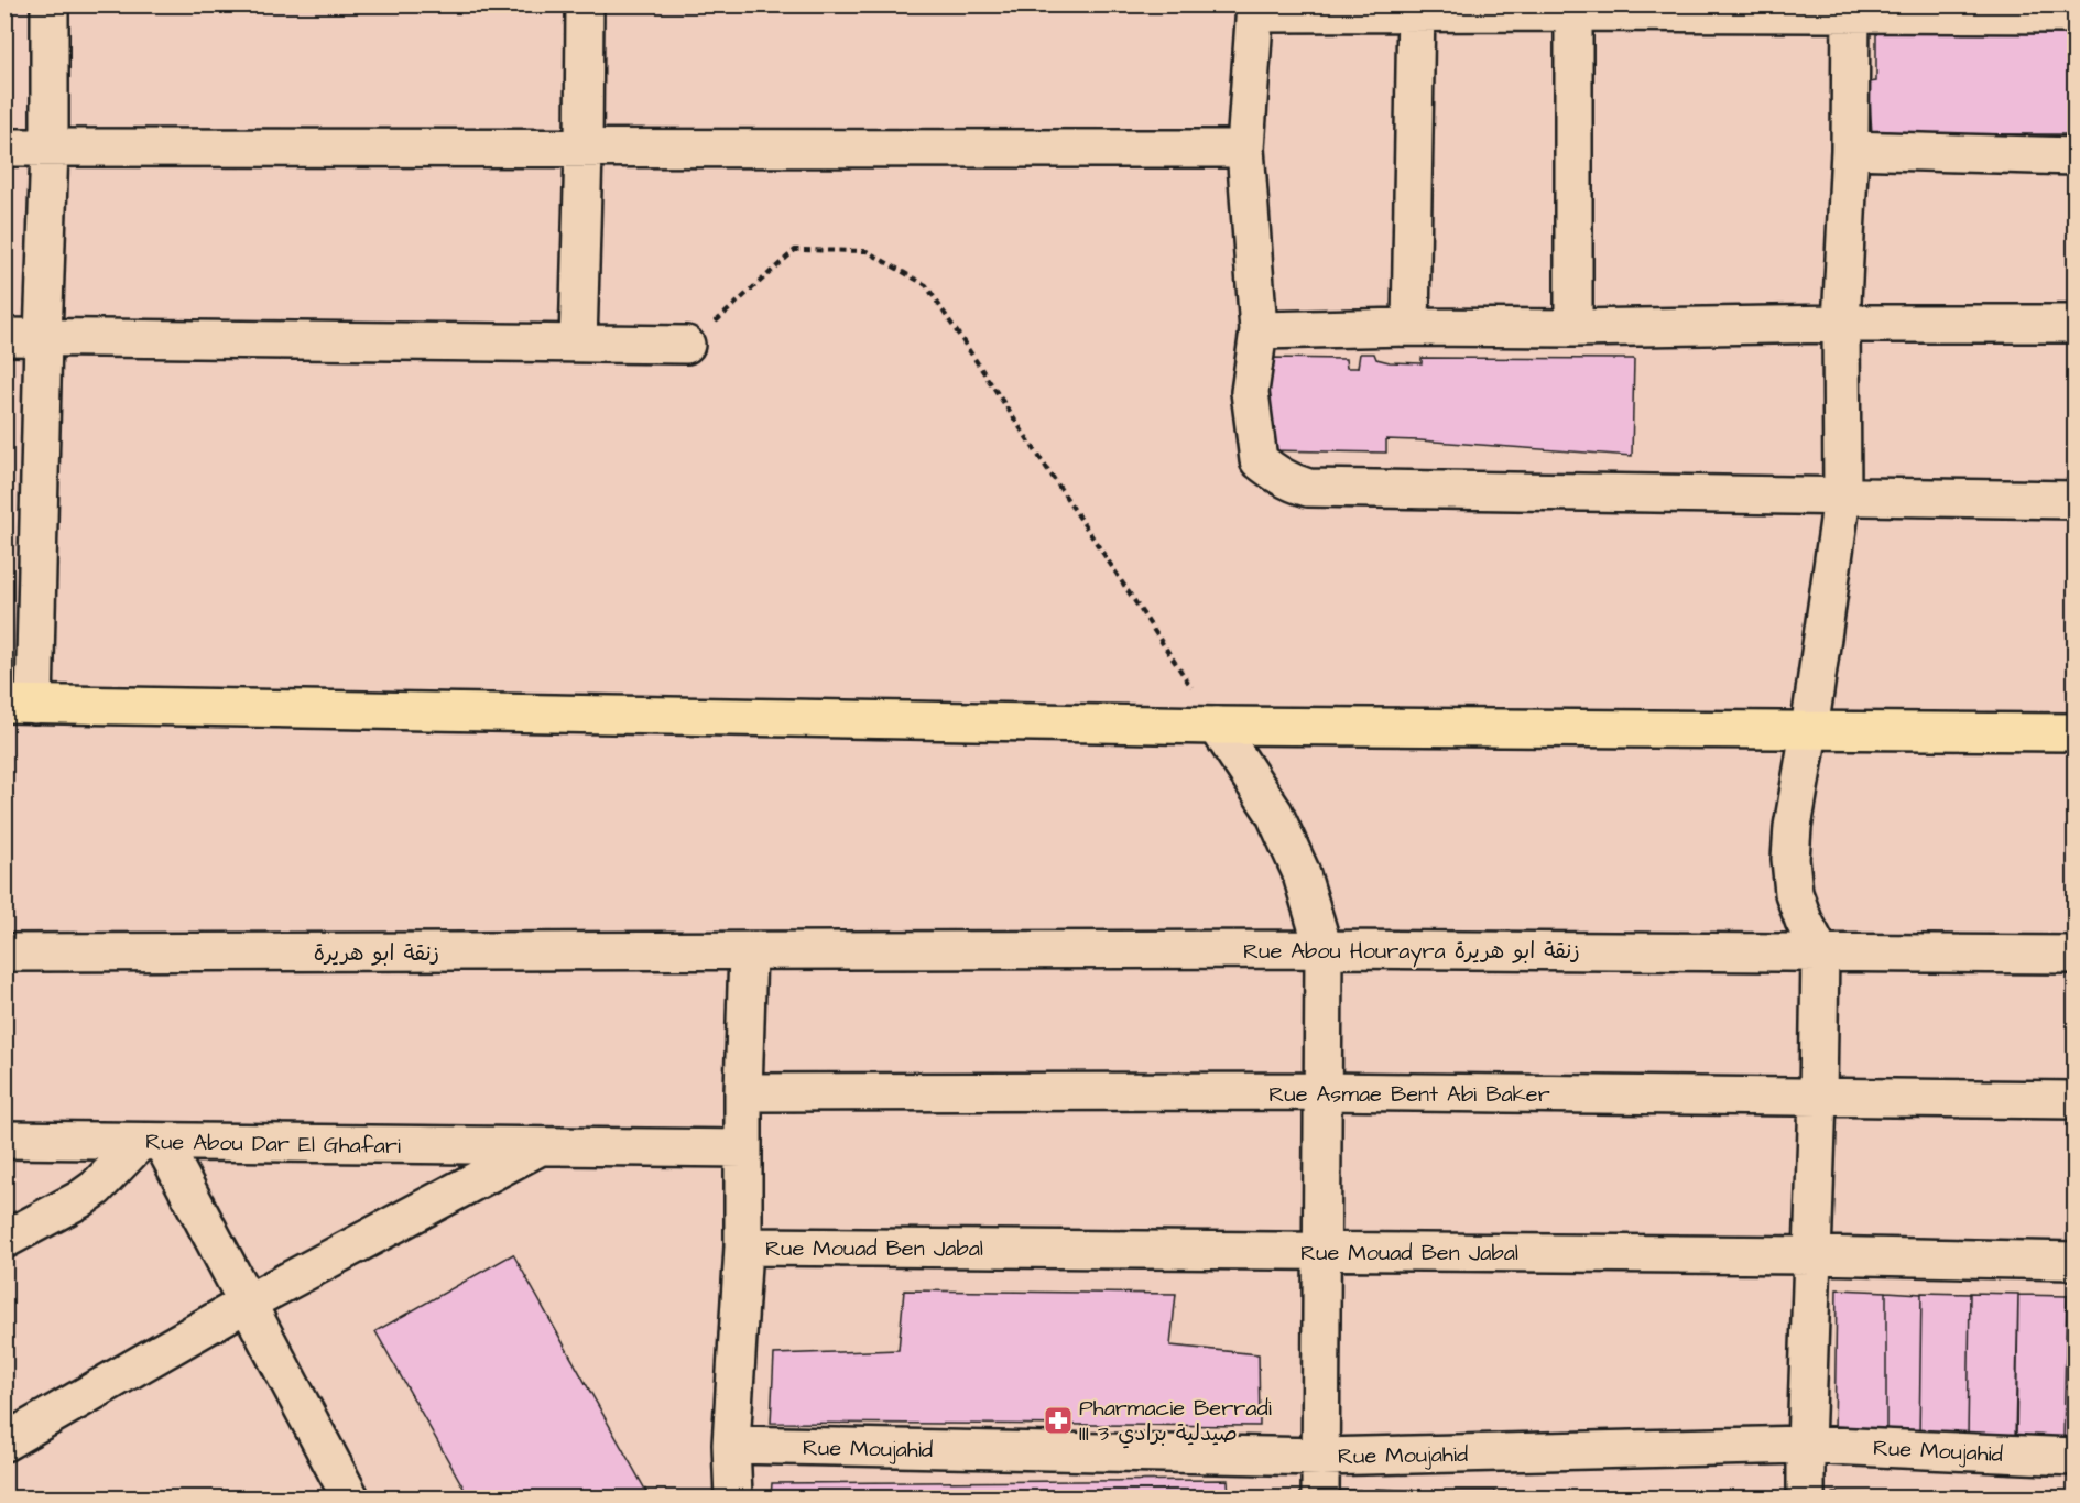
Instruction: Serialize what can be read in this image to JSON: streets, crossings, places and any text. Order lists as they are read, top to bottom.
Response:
{
  "streets": {
    "street": [
      "Rue Abou Hourayra زنقة ابو هريرة",
      "زنقة ابو هريرة",
      "Rue Asmae Bent Abi Baker",
      "Rue Abou Dar El Ghafari",
      "Rue Mouad Ben Jabal",
      "Rue Moujahid"
    ]
  },
  "crossings": [
    ["Rue Abou Hourayra زنقة ابو هريرة", "زنقة ابو هريرة"]
  ],
  "places": {
    "pharmacy": ["Pharmacie Berradi III صيدلية برادي 3"]
  }
}
